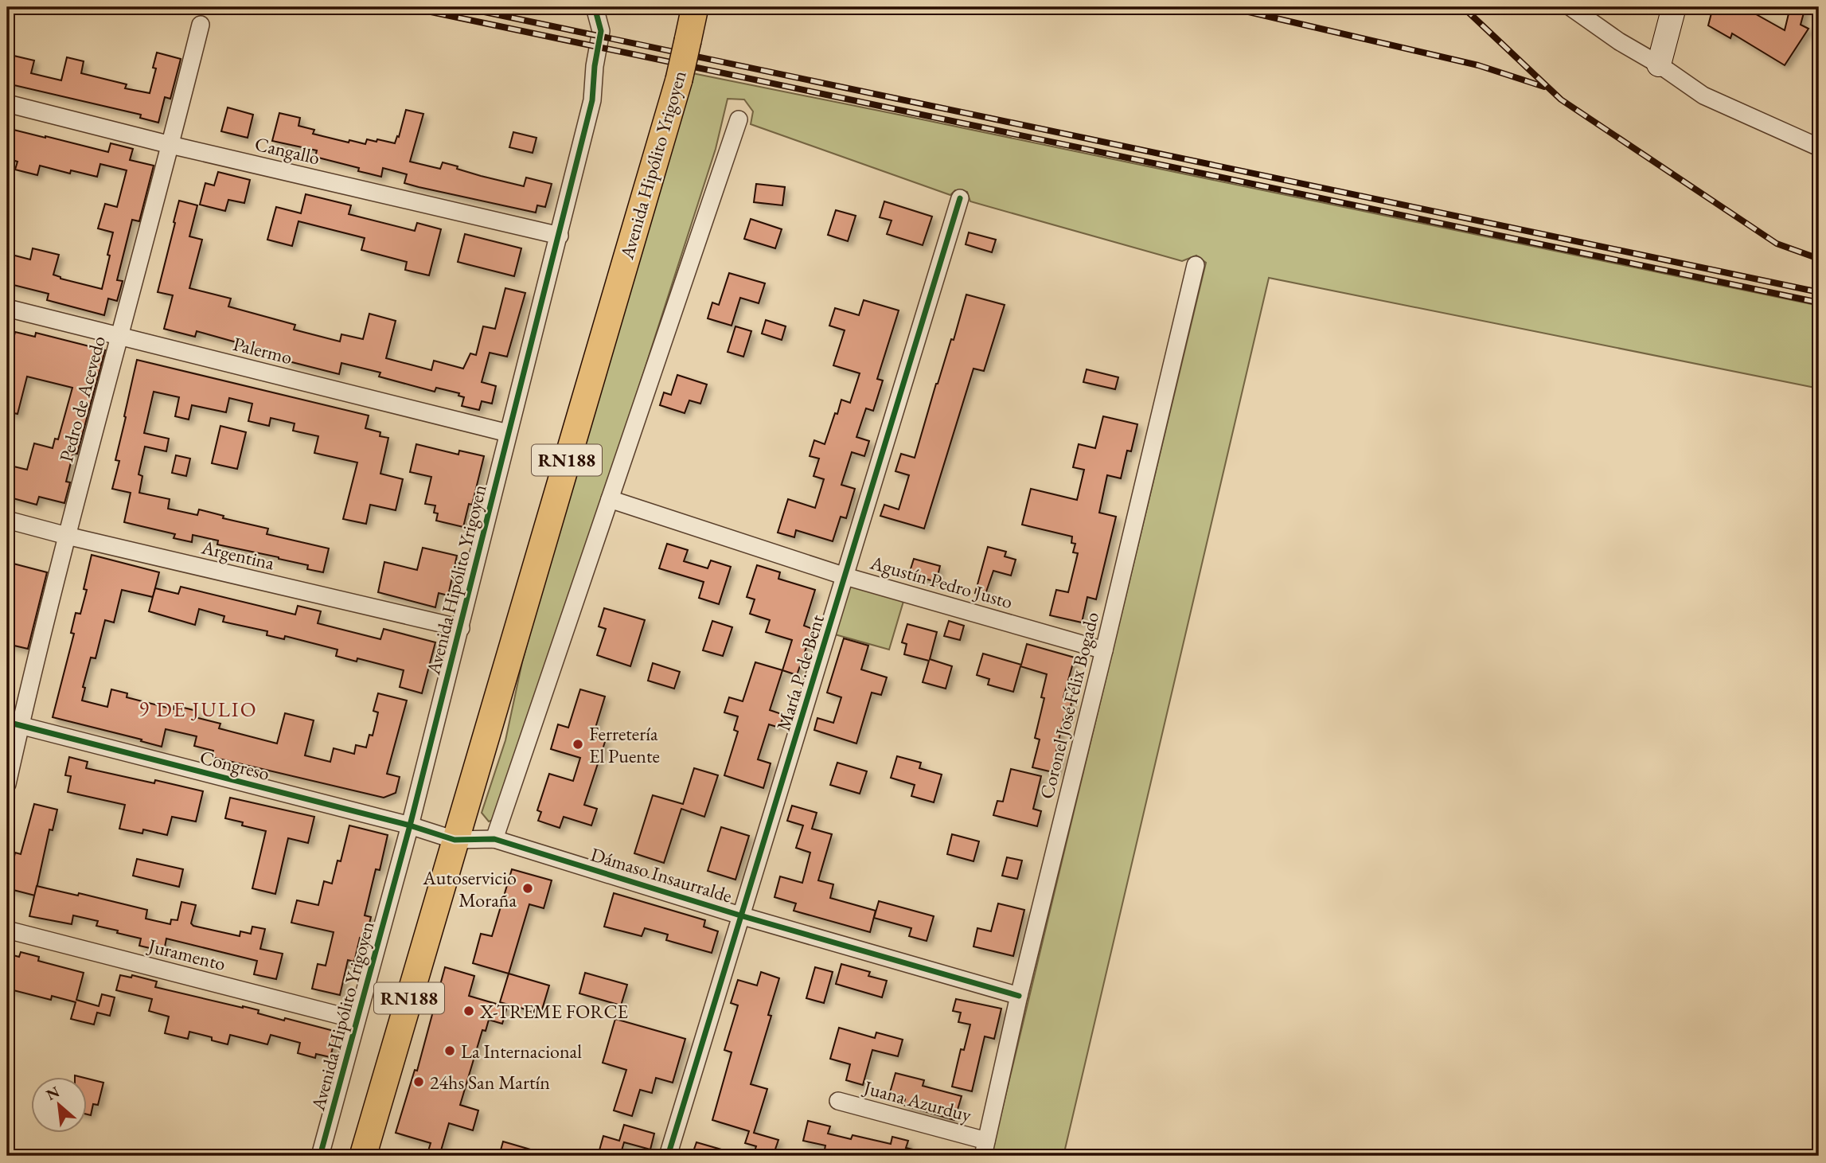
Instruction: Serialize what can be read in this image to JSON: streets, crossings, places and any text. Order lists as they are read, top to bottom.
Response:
{
  "streets": {
    "main road": ["Avenida Hipólito Yrigoyen", "RN188"],
    "street": [
      "Cangallo",
      "Palermo",
      "Pedro de Acevedo",
      "Argentina",
      "Agustín Pedro Justo",
      "María P. de Bent",
      "Coronel José Félix Bogado",
      "Congreso",
      "Dámaso Insaurralde",
      "Juramento",
      "Juana Azurduy"
    ]
  },
  "crossings": [
    ["Cangallo", "Avenida Hipólito Yrigoyen"],
    ["Cangallo", "Pedro de Acevedo"],
    ["Avenida Hipólito Yrigoyen", "Palermo"],
    ["Avenida Hipólito Yrigoyen", "Argentina"],
    ["Avenida Hipólito Yrigoyen", "Congreso"],
    ["Avenida Hipólito Yrigoyen", "Dámaso Insaurralde"],
    ["Avenida Hipólito Yrigoyen", "Juramento"],
    ["Palermo", "Pedro de Acevedo"],
    ["Pedro de Acevedo", "Argentina"],
    ["Pedro de Acevedo", "Congreso"],
    ["Agustín Pedro Justo", "María P. de Bent"],
    ["Agustín Pedro Justo", "Coronel José Félix Bogado"],
    ["María P. de Bent", "Dámaso Insaurralde"],
    ["Coronel José Félix Bogado", "Dámaso Insaurralde"],
    ["Coronel José Félix Bogado", "Juana Azurduy"],
    ["Congreso", "Dámaso Insaurralde"]
  ],
  "districts": ["9 DE JULIO"],
  "places": [
    "Ferretería El Puente",
    "Autoservicio Moraña",
    "X-TREME FORCE",
    "La Internacional",
    "24hs San Martín"
  ],
  "north": "top left"
}
